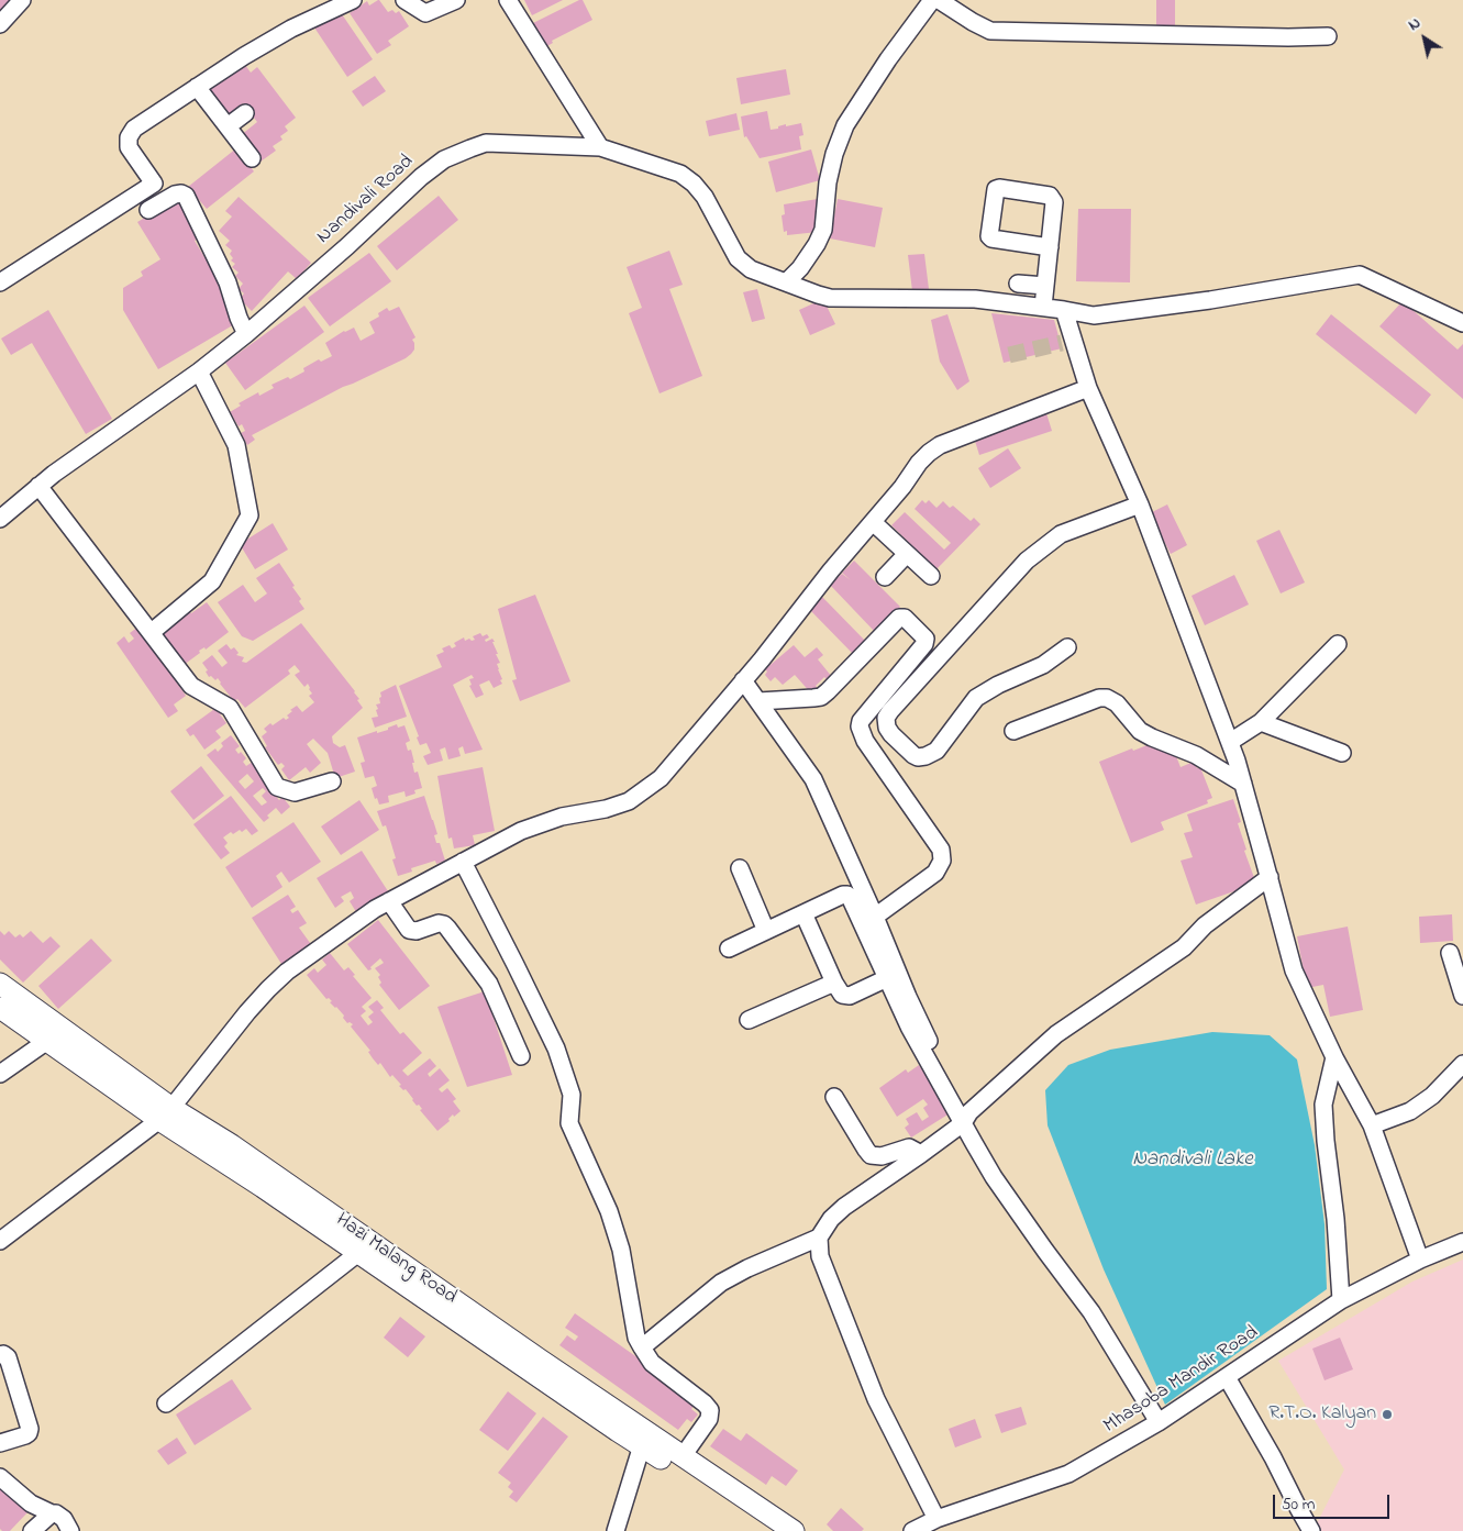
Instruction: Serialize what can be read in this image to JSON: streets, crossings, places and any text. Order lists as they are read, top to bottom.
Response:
{
  "streets": {
    "main road": ["Hazi Malang Road"],
    "street": ["Nandivali Road", "Mhasoba Mandir Road"]
  },
  "water": ["Nandivali Lake"],
  "places": ["R.T.O. Kalyan"],
  "scale_bar": "50 m",
  "north": "top left"
}
